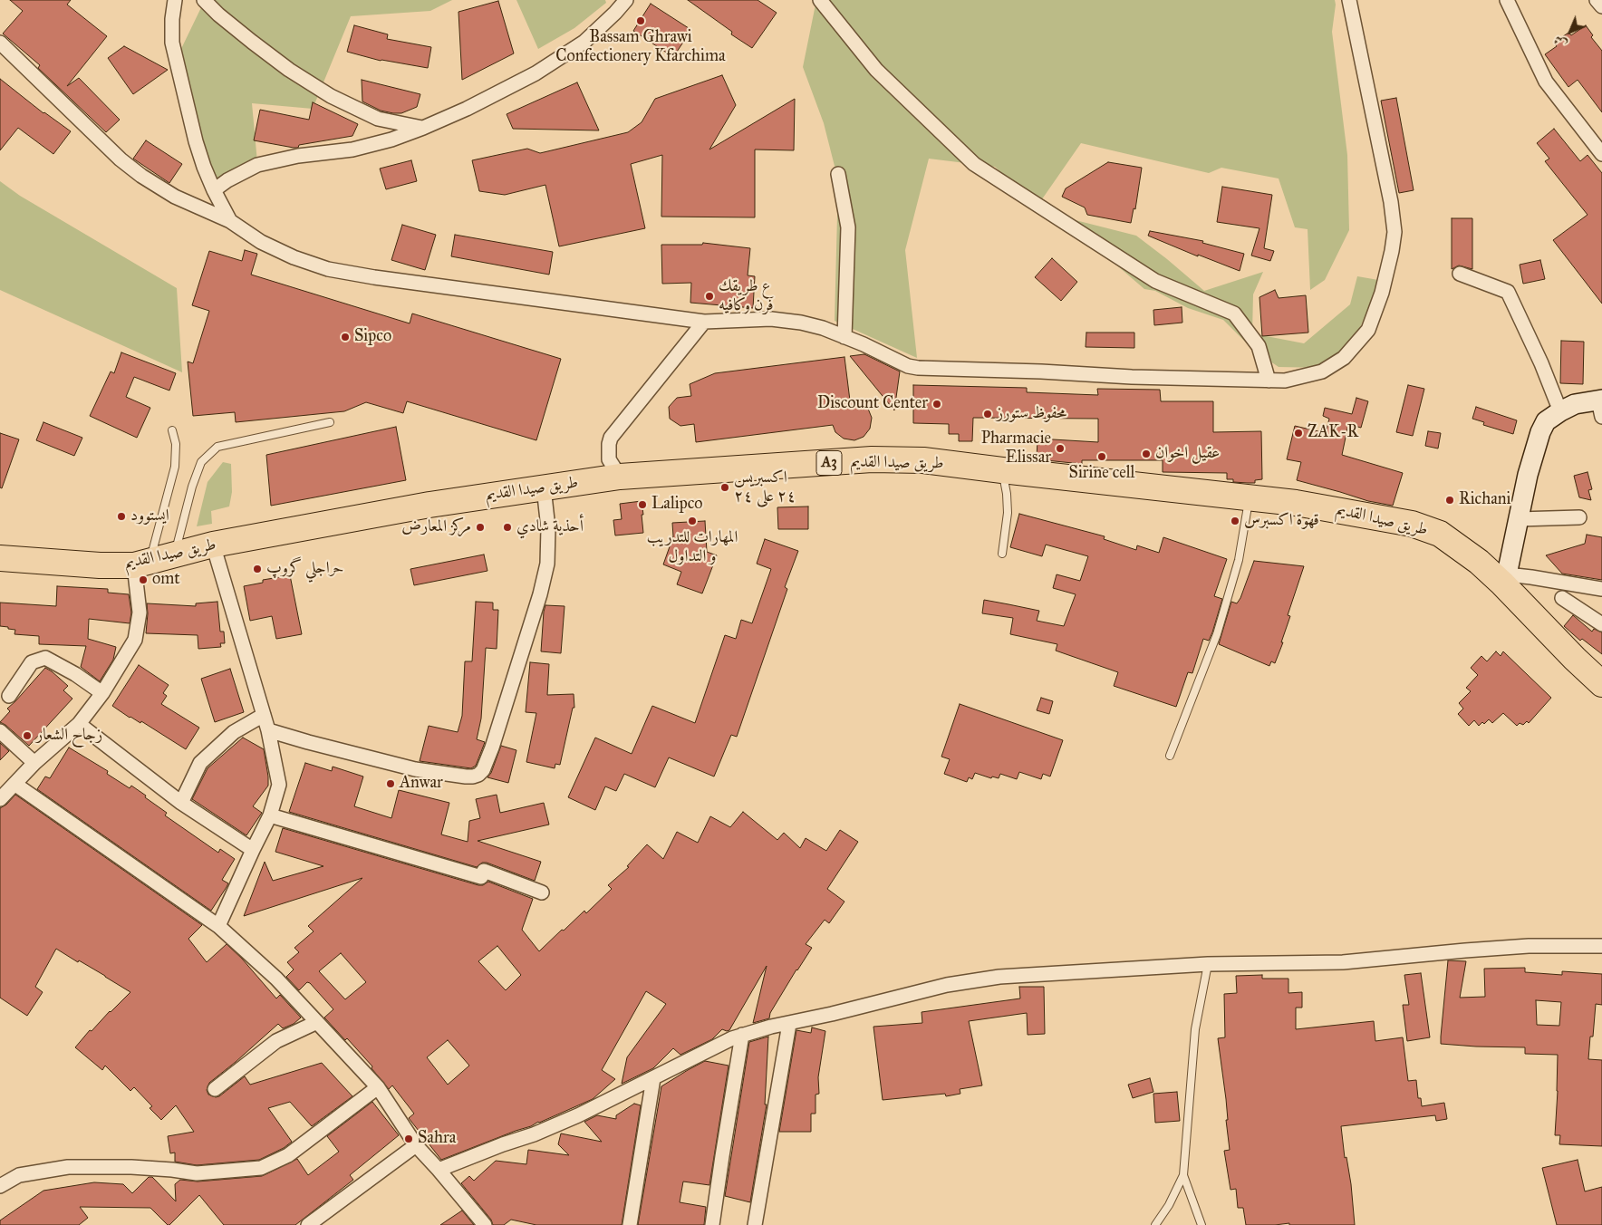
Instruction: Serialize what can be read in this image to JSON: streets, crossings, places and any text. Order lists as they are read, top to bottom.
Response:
{
  "streets": {
    "highway": ["A3", "طريق صيدا القديم"]
  },
  "places": [
    "Bassam Ghrawi Confectionery Kfarchima",
    "ع طريقك فرن وكافيه",
    "Sipco",
    "Discount Center",
    "محفوظ ستورز",
    "ZAK-R",
    "Pharmacie Elissar",
    "عقيل اخوان",
    "Sirine cell",
    "اكسبريس ٢٤ على ٢٤",
    "Richani",
    "Lalipco",
    "ايستوود",
    "المهارات للتدريب و التداول",
    "قهوة اكسبرس",
    "مركز المعارض",
    "أحذية شادي",
    "حراجلي گروپ",
    "omt",
    "زجاح الشعار",
    "Anwar",
    "Sahra"
  ],
  "north": "bottom left"
}
